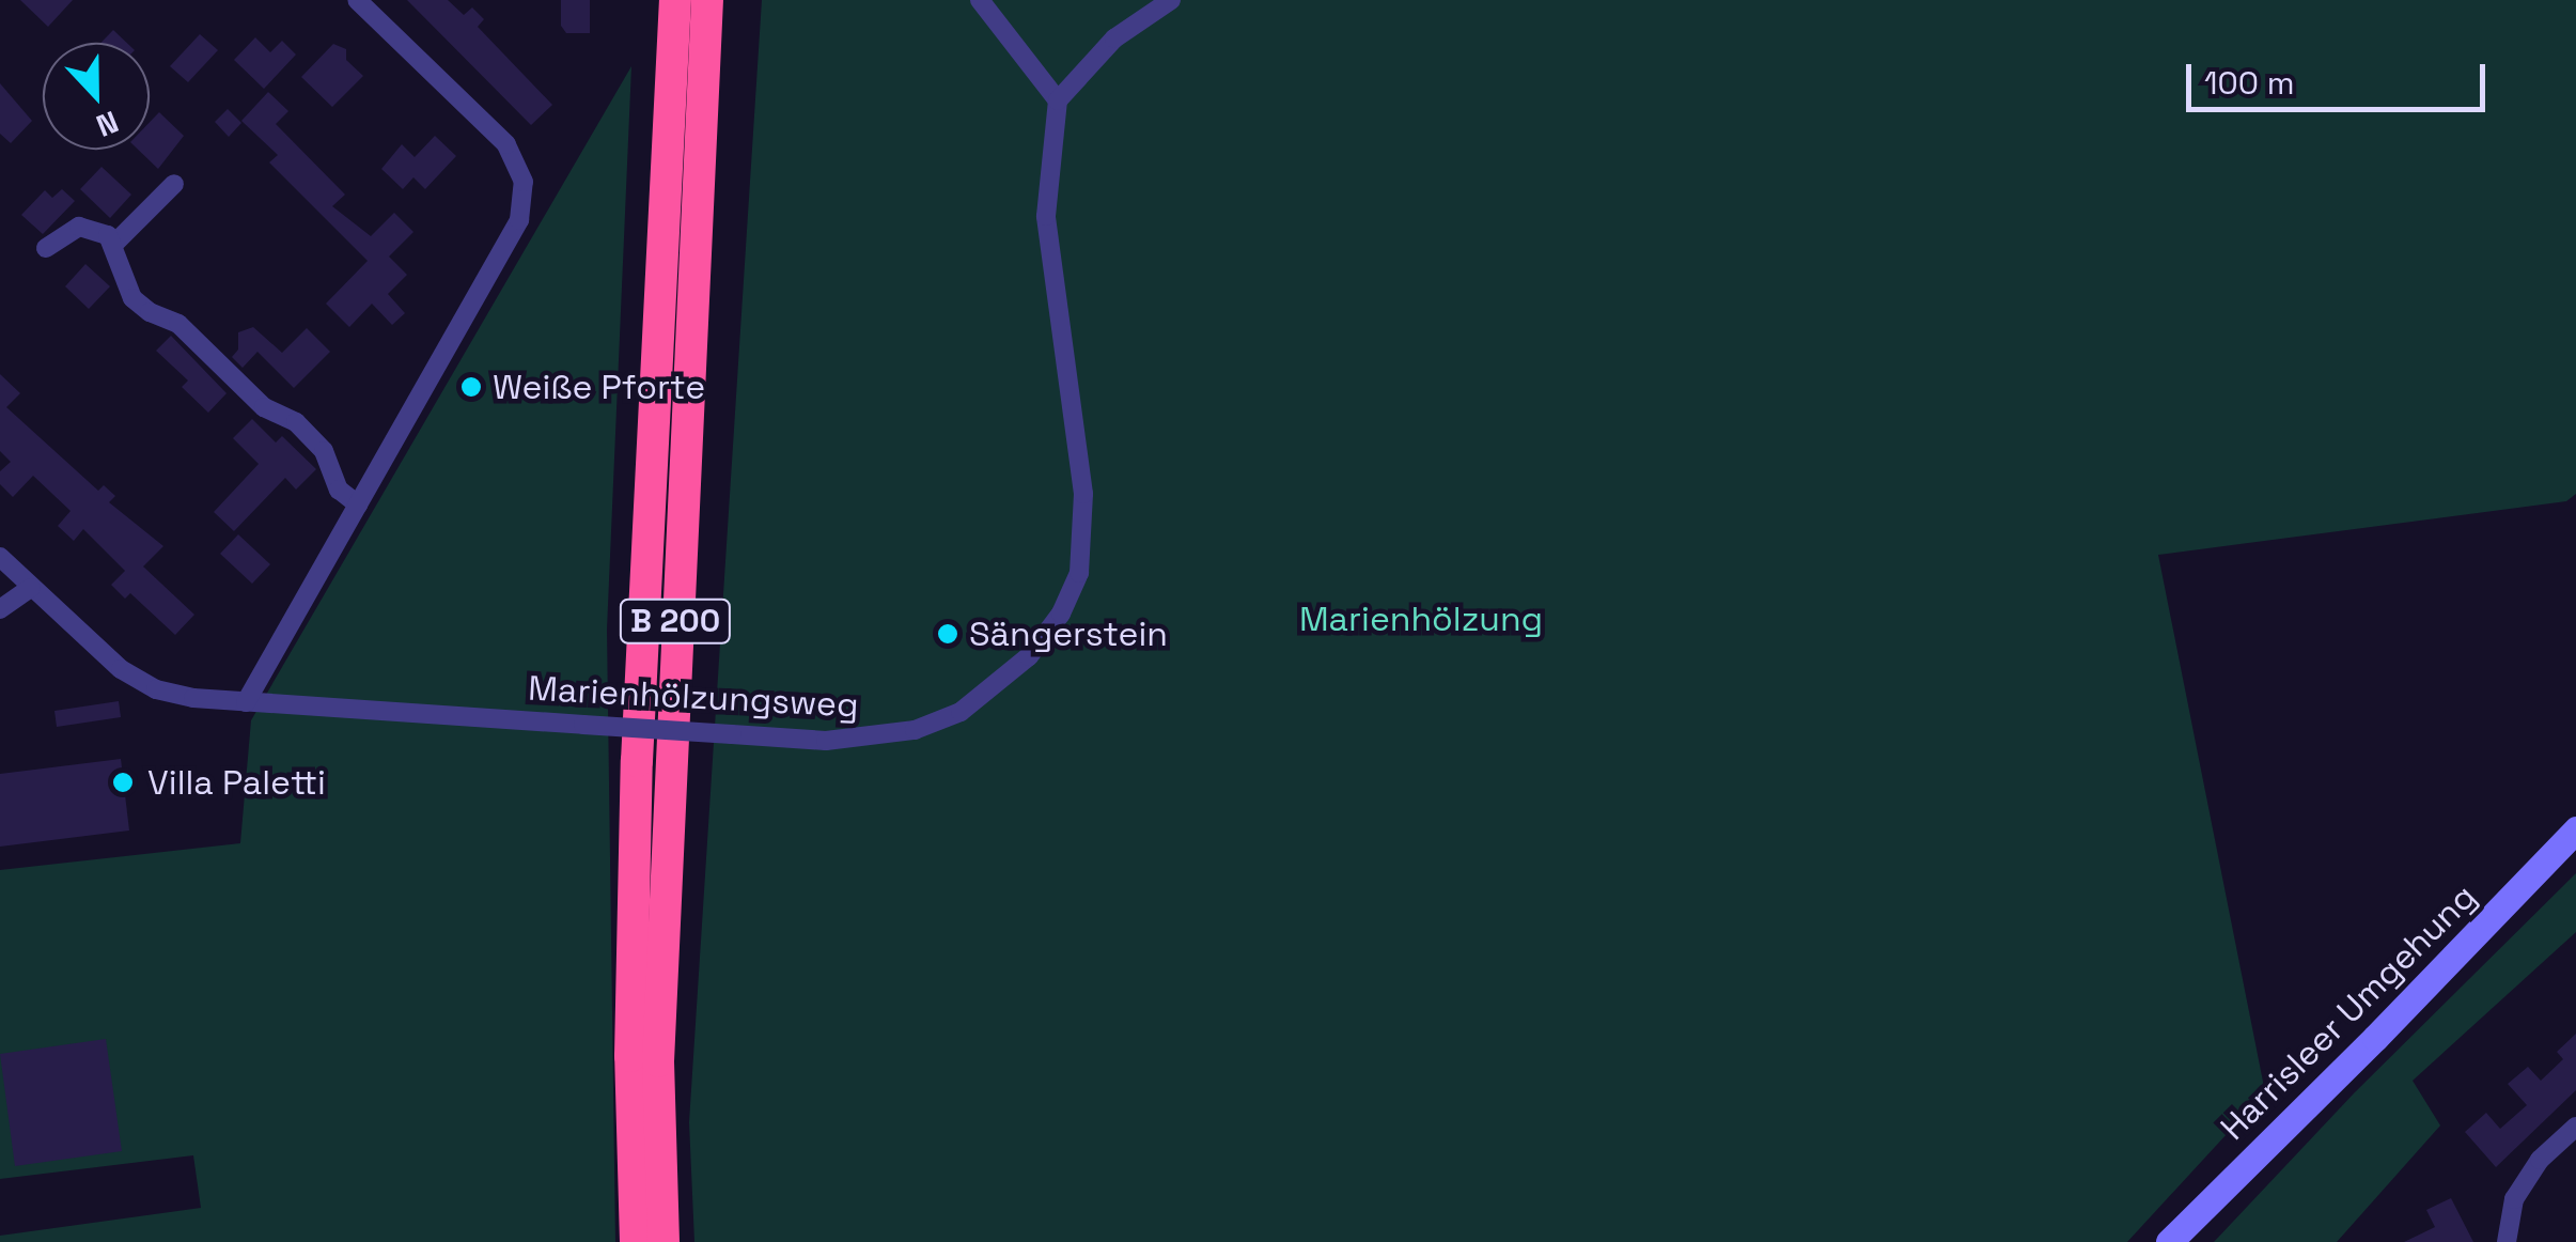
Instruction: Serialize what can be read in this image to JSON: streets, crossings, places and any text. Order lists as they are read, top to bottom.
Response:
{
  "streets": {
    "highway": ["B 200"],
    "main road": ["Harrisleer Umgehung"],
    "street": ["Marienhölzungsweg"]
  },
  "parks": ["Marienhölzung"],
  "places": ["Weiße Pforte", "Sängerstein", "Villa Paletti"],
  "scale_bar": "100 m",
  "north": "bottom"
}
